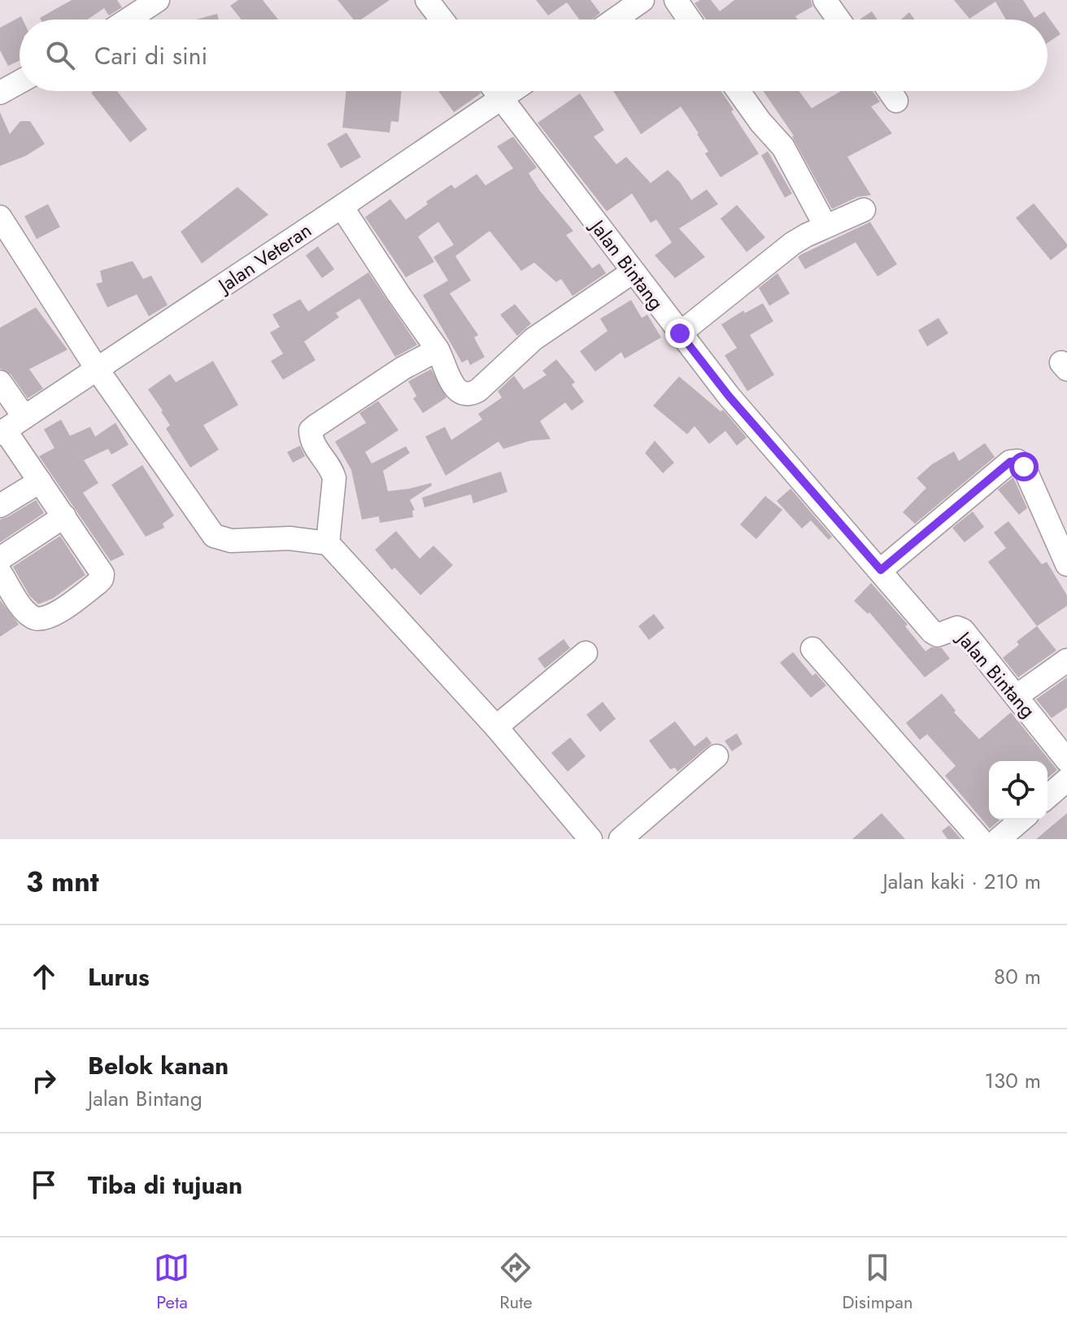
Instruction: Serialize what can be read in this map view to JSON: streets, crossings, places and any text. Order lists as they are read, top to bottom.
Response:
{
  "streets": {
    "street": ["Jalan Veteran", "Jalan Bintang"]
  },
  "crossings": [
    ["Jalan Veteran", "Jalan Bintang"]
  ],
  "page": {
    "search": "Cari di sini",
    "heading": ["3 mnt", "Jalan kaki · 210 m"],
    "list": [
      ["Lurus", "80 m"],
      ["Belok kanan", "Jalan Bintang", "130 m"],
      "Tiba di tujuan"
    ],
    "nav": ["Peta", "Rute", "Disimpan"]
  }
}
